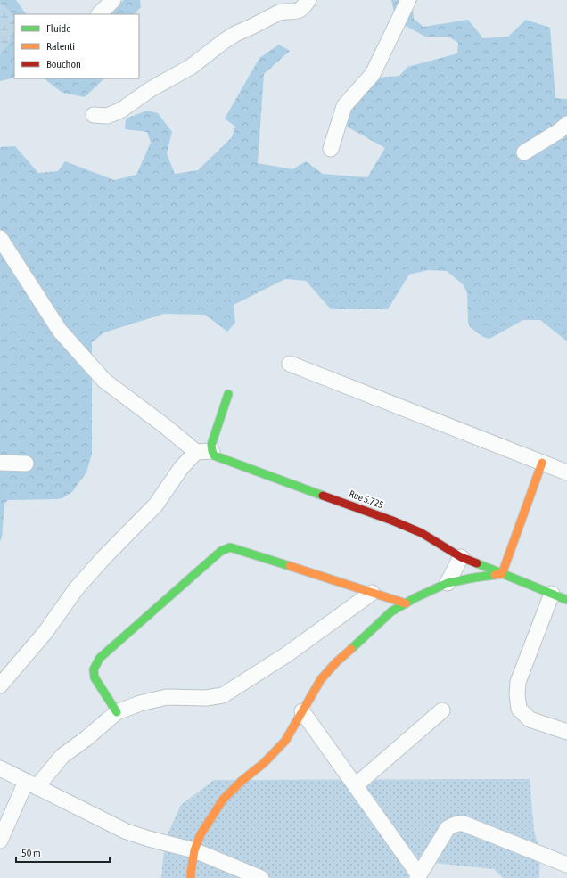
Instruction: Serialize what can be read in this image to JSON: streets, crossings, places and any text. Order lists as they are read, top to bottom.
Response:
{
  "streets": {
    "street": ["Rue 5.725"]
  },
  "legend": ["Fluide", "Ralenti", "Bouchon"],
  "scale_bar": "50 m"
}
